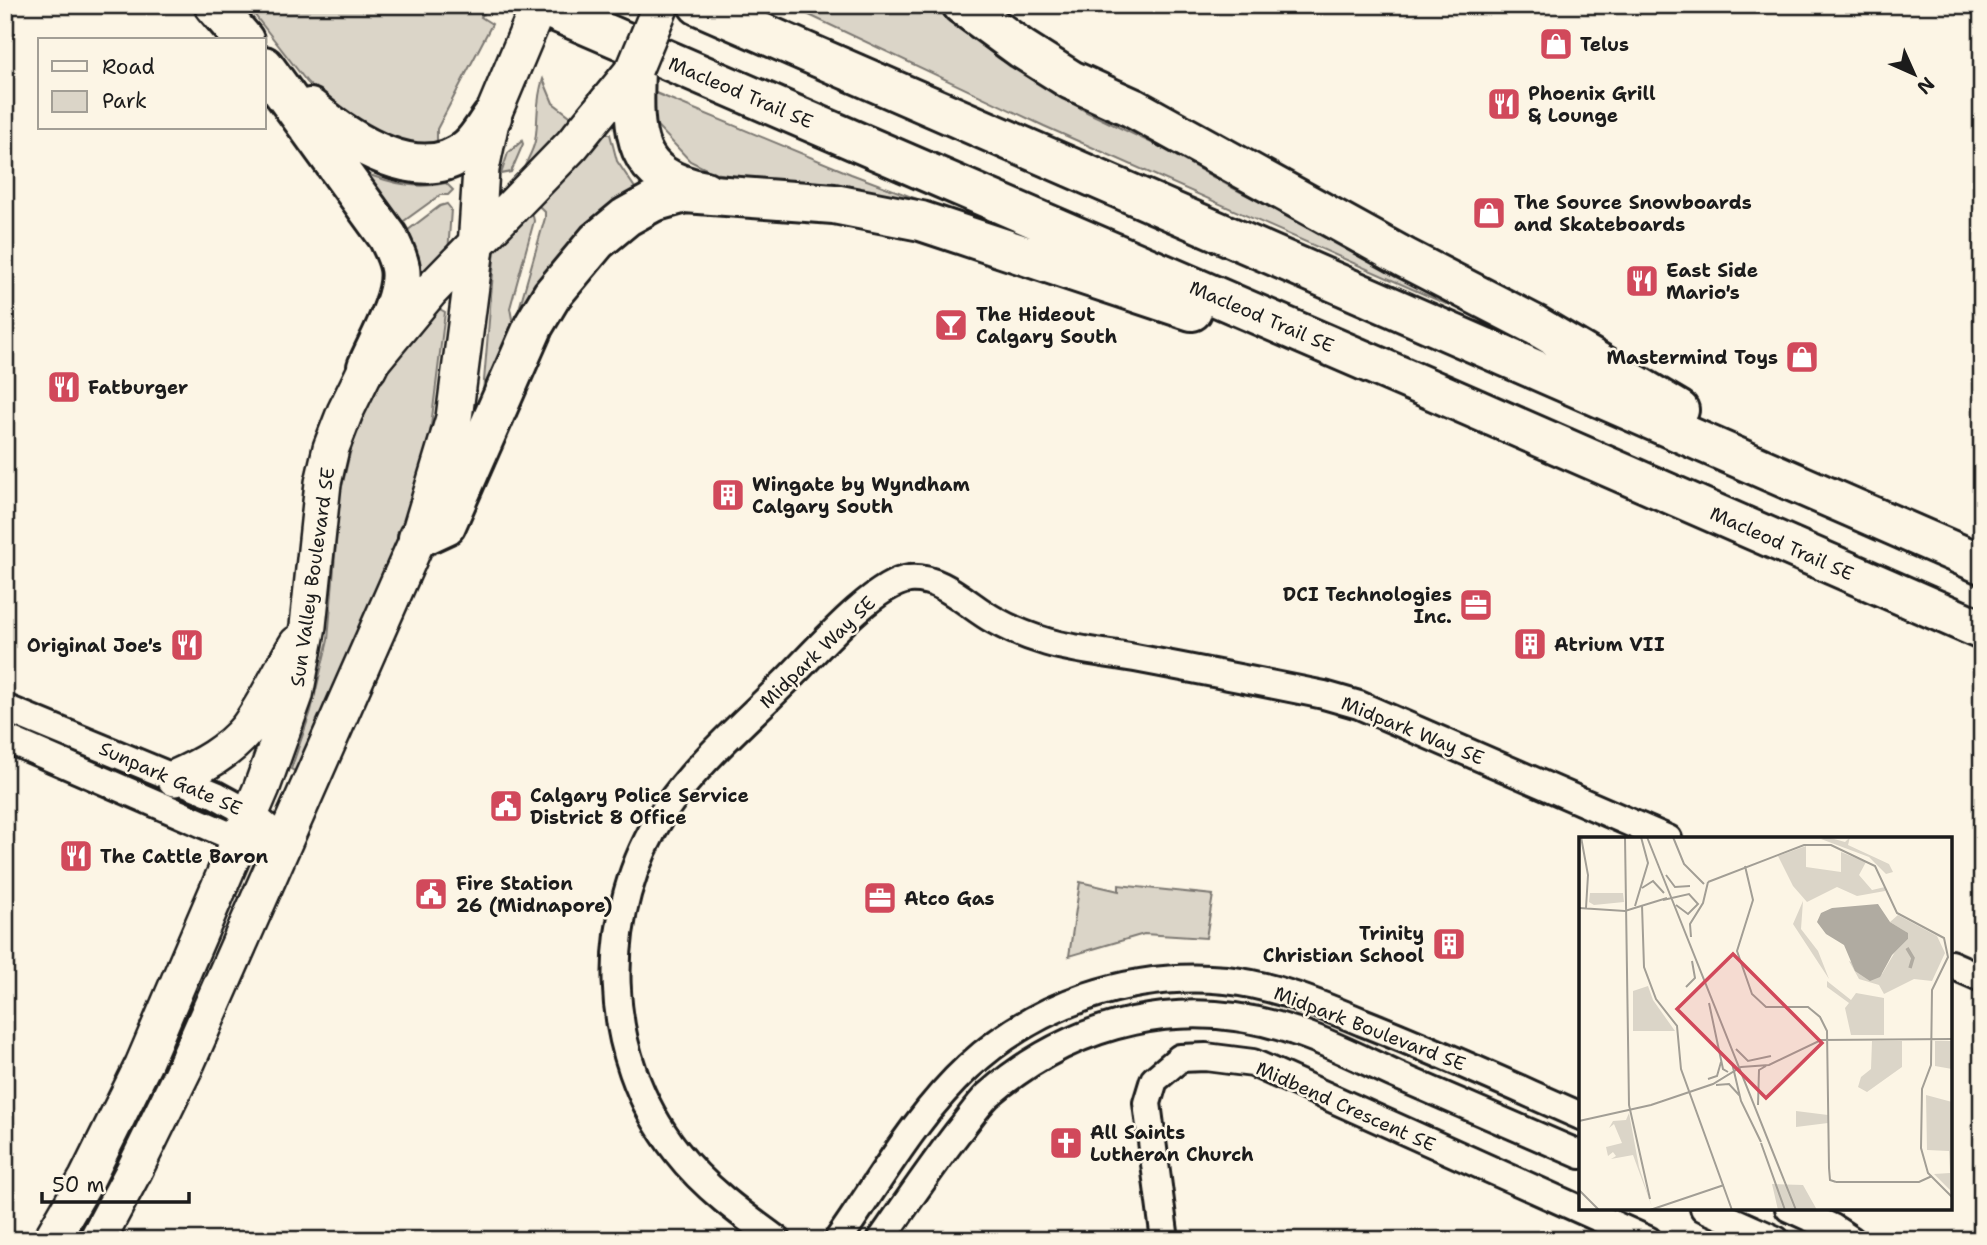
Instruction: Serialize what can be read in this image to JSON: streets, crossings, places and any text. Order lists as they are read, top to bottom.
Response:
{
  "streets": {
    "highway": ["Macleod Trail SE"],
    "main road": ["Sun Valley Boulevard SE"],
    "street": [
      "Midpark Way SE",
      "Sunpark Gate SE",
      "Midpark Boulevard SE",
      "Midbend Crescent SE"
    ]
  },
  "crossings": [
    ["Sun Valley Boulevard SE", "Sunpark Gate SE"]
  ],
  "places": {
    "shop": ["Telus", "The Source Snowboards and Skateboards", "Mastermind Toys"],
    "restaurant": [
      "Phoenix Grill & Lounge",
      "East Side Mario's",
      "Fatburger",
      "Original Joe's",
      "The Cattle Baron"
    ],
    "bar": ["The Hideout Calgary South"],
    "building": ["Wingate by Wyndham Calgary South", "Atrium VII", "Trinity Christian School"],
    "office": ["DCI Technologies Inc.", "Atco Gas"],
    "public building": ["Calgary Police Service District 8 Office", "Fire Station 26 (Midnapore)"],
    "church": ["All Saints Lutheran Church"]
  },
  "legend": ["Road", "Park"],
  "scale_bar": "50 m",
  "north": "bottom right"
}
